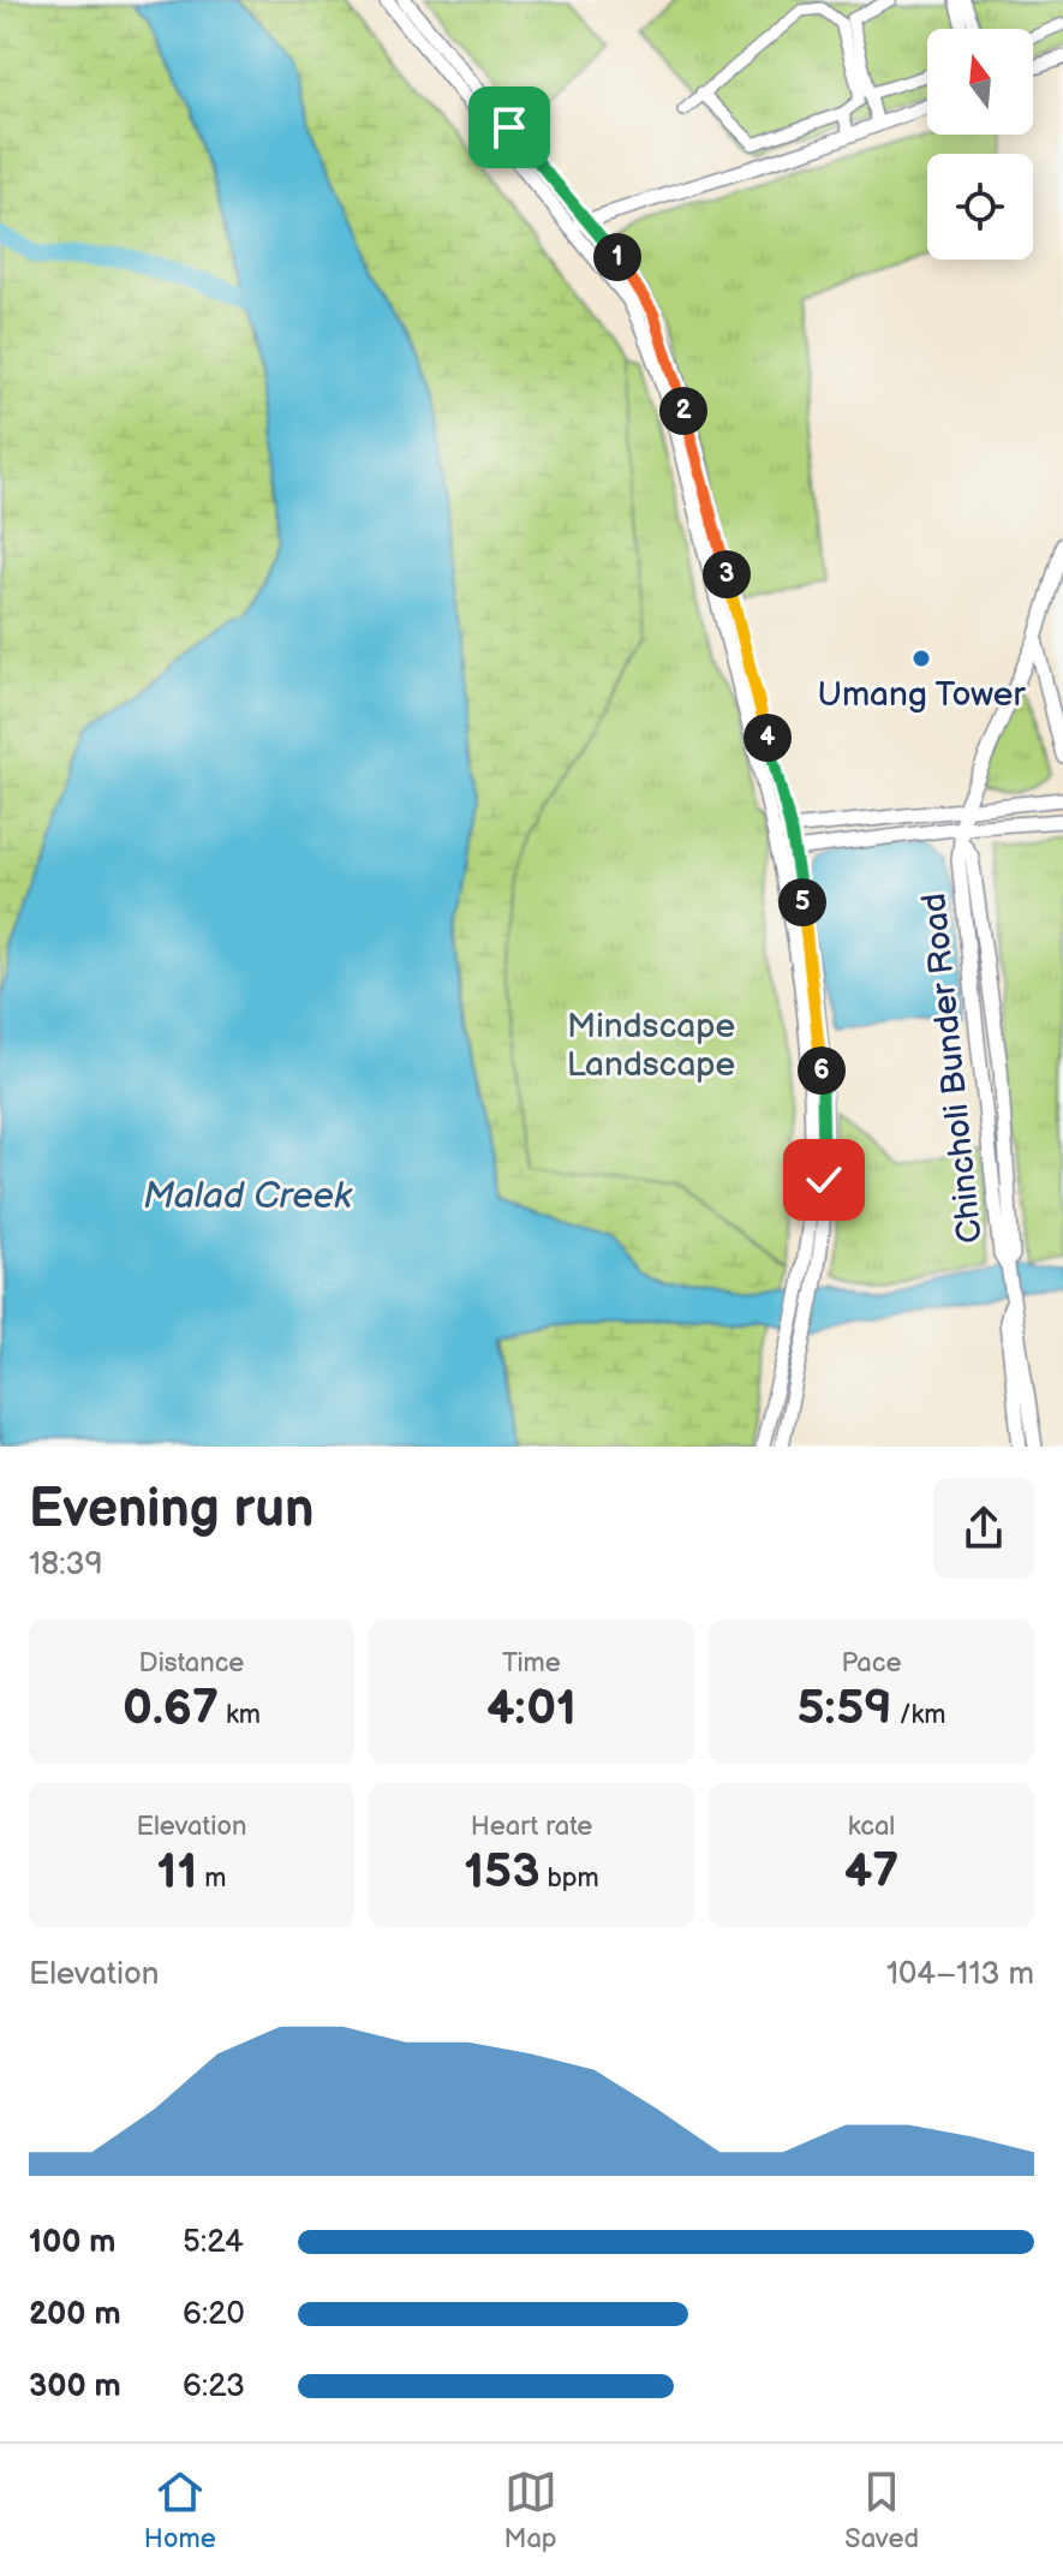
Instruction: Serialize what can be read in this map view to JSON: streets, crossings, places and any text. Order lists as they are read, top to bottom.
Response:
{
  "streets": {
    "street": ["Chincholi Bunder Road"]
  },
  "water": ["Malad Creek"],
  "parks": ["Mindscape Landscape"],
  "places": ["Umang Tower"],
  "north": "top",
  "page": {
    "pins": [
      "1",
      "2",
      "3",
      "4",
      "5",
      "6"
    ],
    "heading": ["Evening run", "18:39"],
    "stats": [
      ["Distance", "0.67 km"],
      ["Time", "4:01"],
      ["Pace", "5:59 /km"],
      ["Elevation", "11 m"],
      ["Heart rate", "153 bpm"],
      ["kcal", "47"]
    ],
    "chart": ["Elevation", "104–113 m"],
    "list": [
      {
        "name": "100 m",
        "note": "5:24"
      },
      {
        "name": "200 m",
        "note": "6:20"
      },
      {
        "name": "300 m",
        "note": "6:23"
      }
    ],
    "tabs": ["Home", "Map", "Saved"]
  }
}
